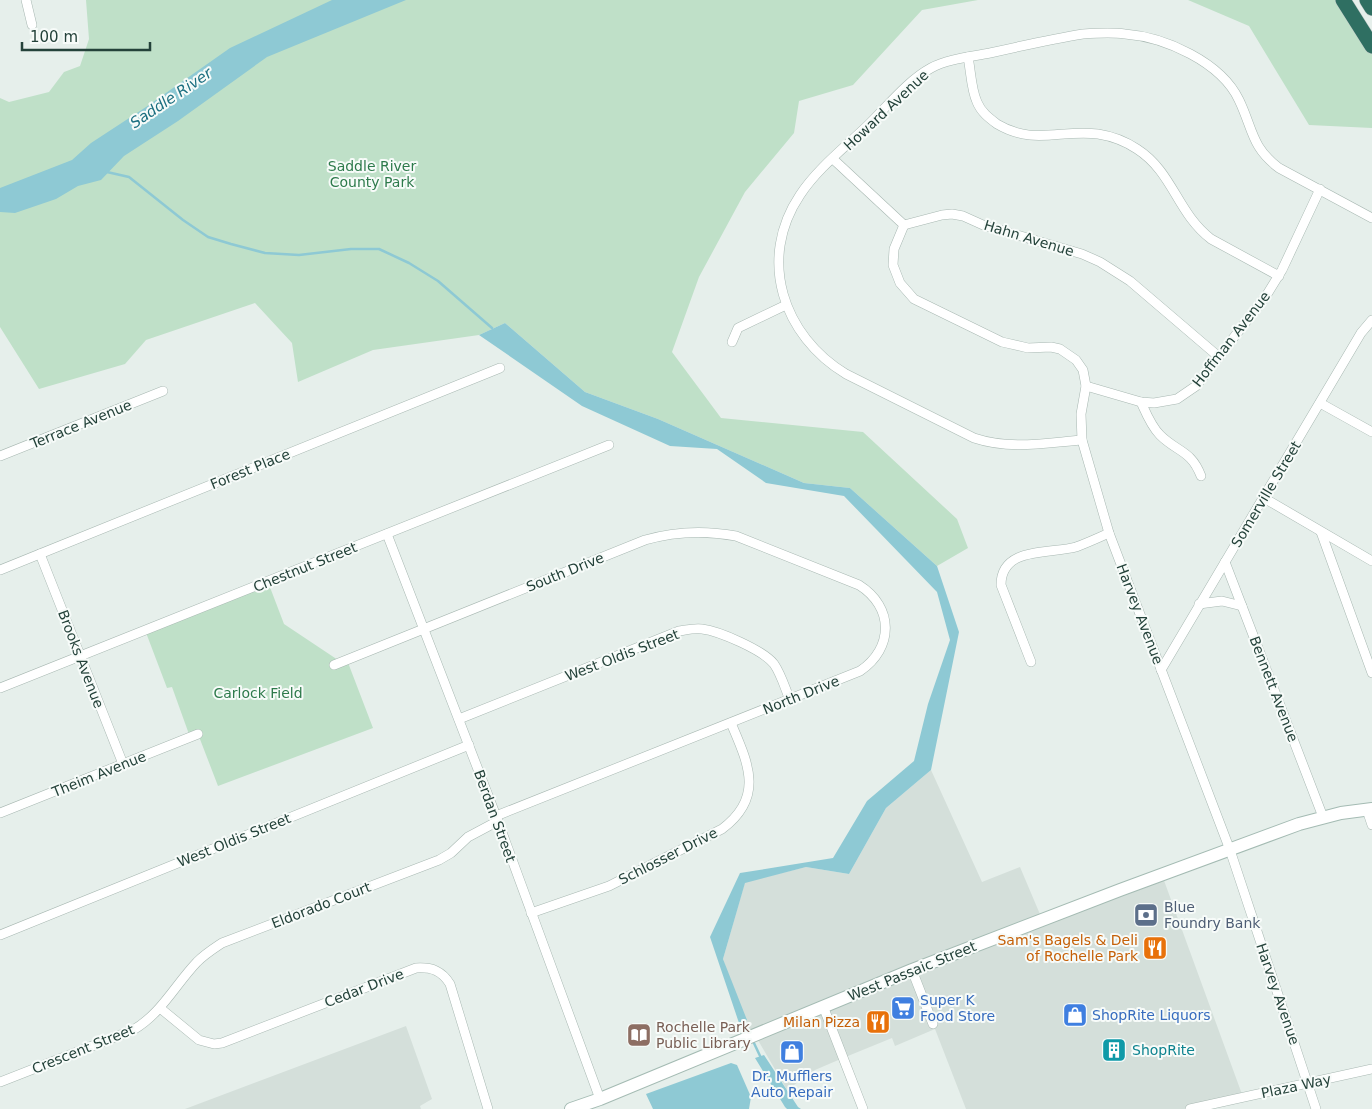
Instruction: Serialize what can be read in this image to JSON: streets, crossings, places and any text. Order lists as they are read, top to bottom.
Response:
{
  "streets": {
    "main road": ["West Passaic Street"],
    "street": [
      "Howard Avenue",
      "Hahn Avenue",
      "Hoffman Avenue",
      "Terrace Avenue",
      "Forest Place",
      "Somerville Street",
      "Chestnut Street",
      "South Drive",
      "Harvey Avenue",
      "West Oldis Street",
      "Brooks Avenue",
      "Bennett Avenue",
      "North Drive",
      "Theim Avenue",
      "Berdan Street",
      "Schlosser Drive",
      "Eldorado Court",
      "Cedar Drive",
      "Crescent Street",
      "Plaza Way"
    ]
  },
  "crossings": [
    ["Howard Avenue", "Hoffman Avenue"],
    ["Howard Avenue", "Harvey Avenue"],
    ["Hahn Avenue", "Hoffman Avenue"],
    ["Hahn Avenue", "Harvey Avenue"],
    ["Hoffman Avenue", "Harvey Avenue"],
    ["Forest Place", "Brooks Avenue"],
    ["Somerville Street", "Harvey Avenue"],
    ["Somerville Street", "Bennett Avenue"],
    ["Chestnut Street", "Brooks Avenue"],
    ["Chestnut Street", "Berdan Street"],
    ["South Drive", "North Drive"],
    ["South Drive", "Berdan Street"],
    ["Harvey Avenue", "West Passaic Street"],
    ["Harvey Avenue", "Plaza Way"],
    ["West Oldis Street", "North Drive"],
    ["West Oldis Street", "Berdan Street"],
    ["Brooks Avenue", "Theim Avenue"],
    ["Bennett Avenue", "West Passaic Street"],
    ["North Drive", "Berdan Street"],
    ["North Drive", "Schlosser Drive"],
    ["North Drive", "Eldorado Court"],
    ["Berdan Street", "Schlosser Drive"],
    ["Berdan Street", "Eldorado Court"],
    ["Berdan Street", "West Passaic Street"],
    ["Eldorado Court", "Cedar Drive"],
    ["Eldorado Court", "Crescent Street"],
    ["Cedar Drive", "Crescent Street"]
  ],
  "water": ["Saddle River"],
  "parks": ["Saddle River County Park", "Carlock Field"],
  "places": {
    "bank": ["Blue Foundry Bank"],
    "restaurant": ["Sam's Bagels & Deli of Rochelle Park", "Milan Pizza"],
    "supermarket": ["Super K Food Store"],
    "shop": ["ShopRite Liquors", "Dr. Mufflers Auto Repair"],
    "library": ["Rochelle Park Public Library"],
    "building": ["ShopRite"]
  },
  "scale_bar": "100 m"
}
